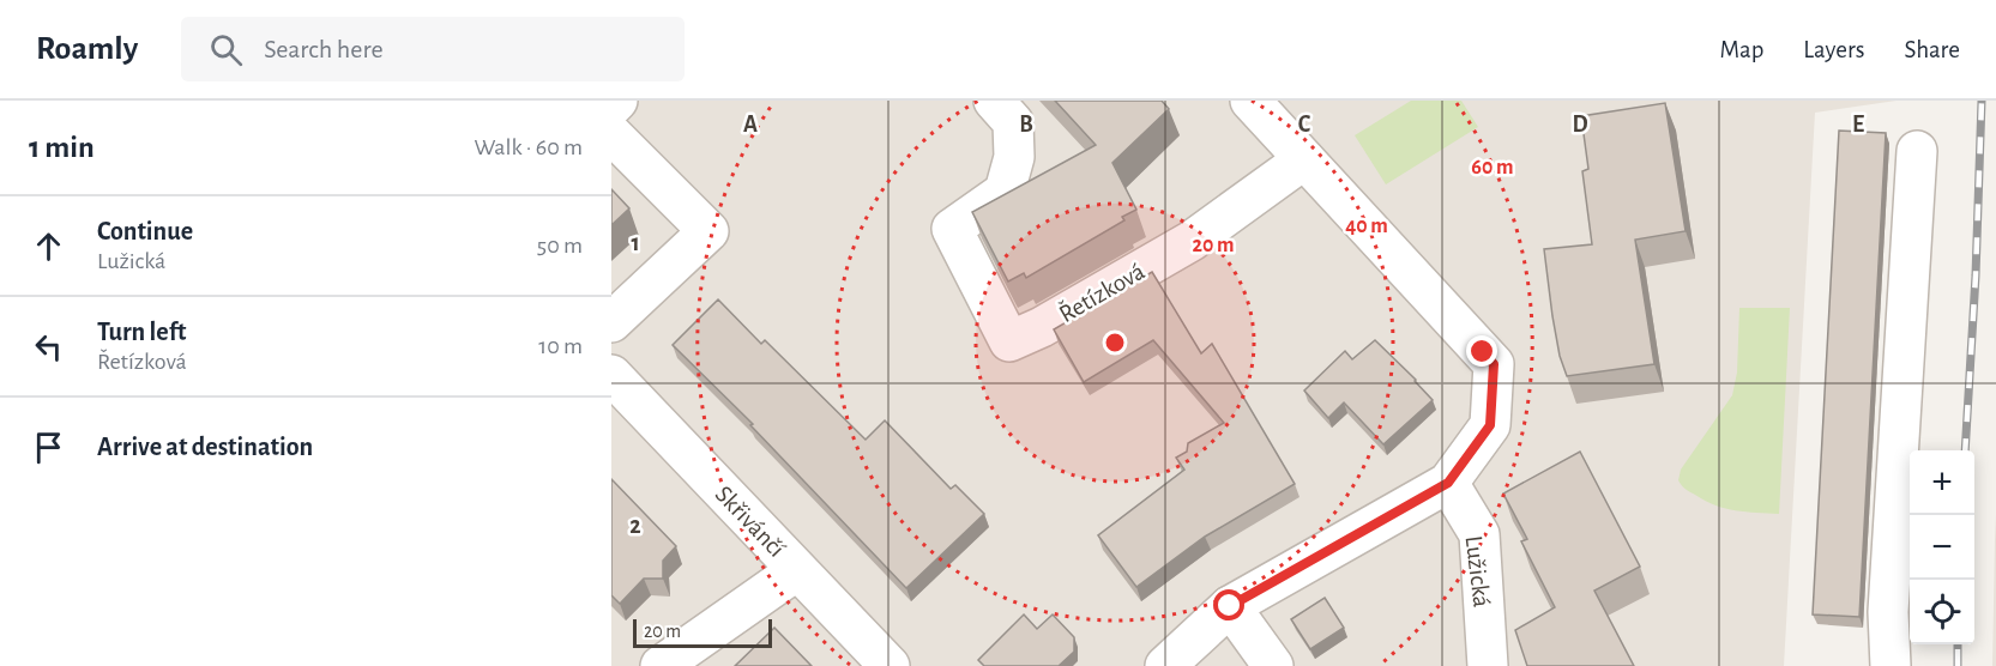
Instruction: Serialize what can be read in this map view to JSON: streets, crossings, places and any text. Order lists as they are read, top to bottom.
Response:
{
  "streets": {
    "street": ["Řetízková", "Skřivánčí", "Lužická"]
  },
  "scale_bar": "20 m",
  "page": {
    "header": "Roamly",
    "search": "Search here",
    "nav": ["Map", "Layers", "Share"],
    "heading": ["1 min", "Walk · 60 m"],
    "list": [
      ["Continue", "Lužická", "50 m"],
      ["Turn left", "Řetízková", "10 m"],
      "Arrive at destination"
    ],
    "map_buttons": ["+", "−"],
    "scale": "20 m"
  },
  "grid": {
    "columns": [
      "A",
      "B",
      "C",
      "D",
      "E"
    ],
    "rows": ["1", "2"]
  },
  "rings": ["60 m", "40 m", "20 m"]
}
